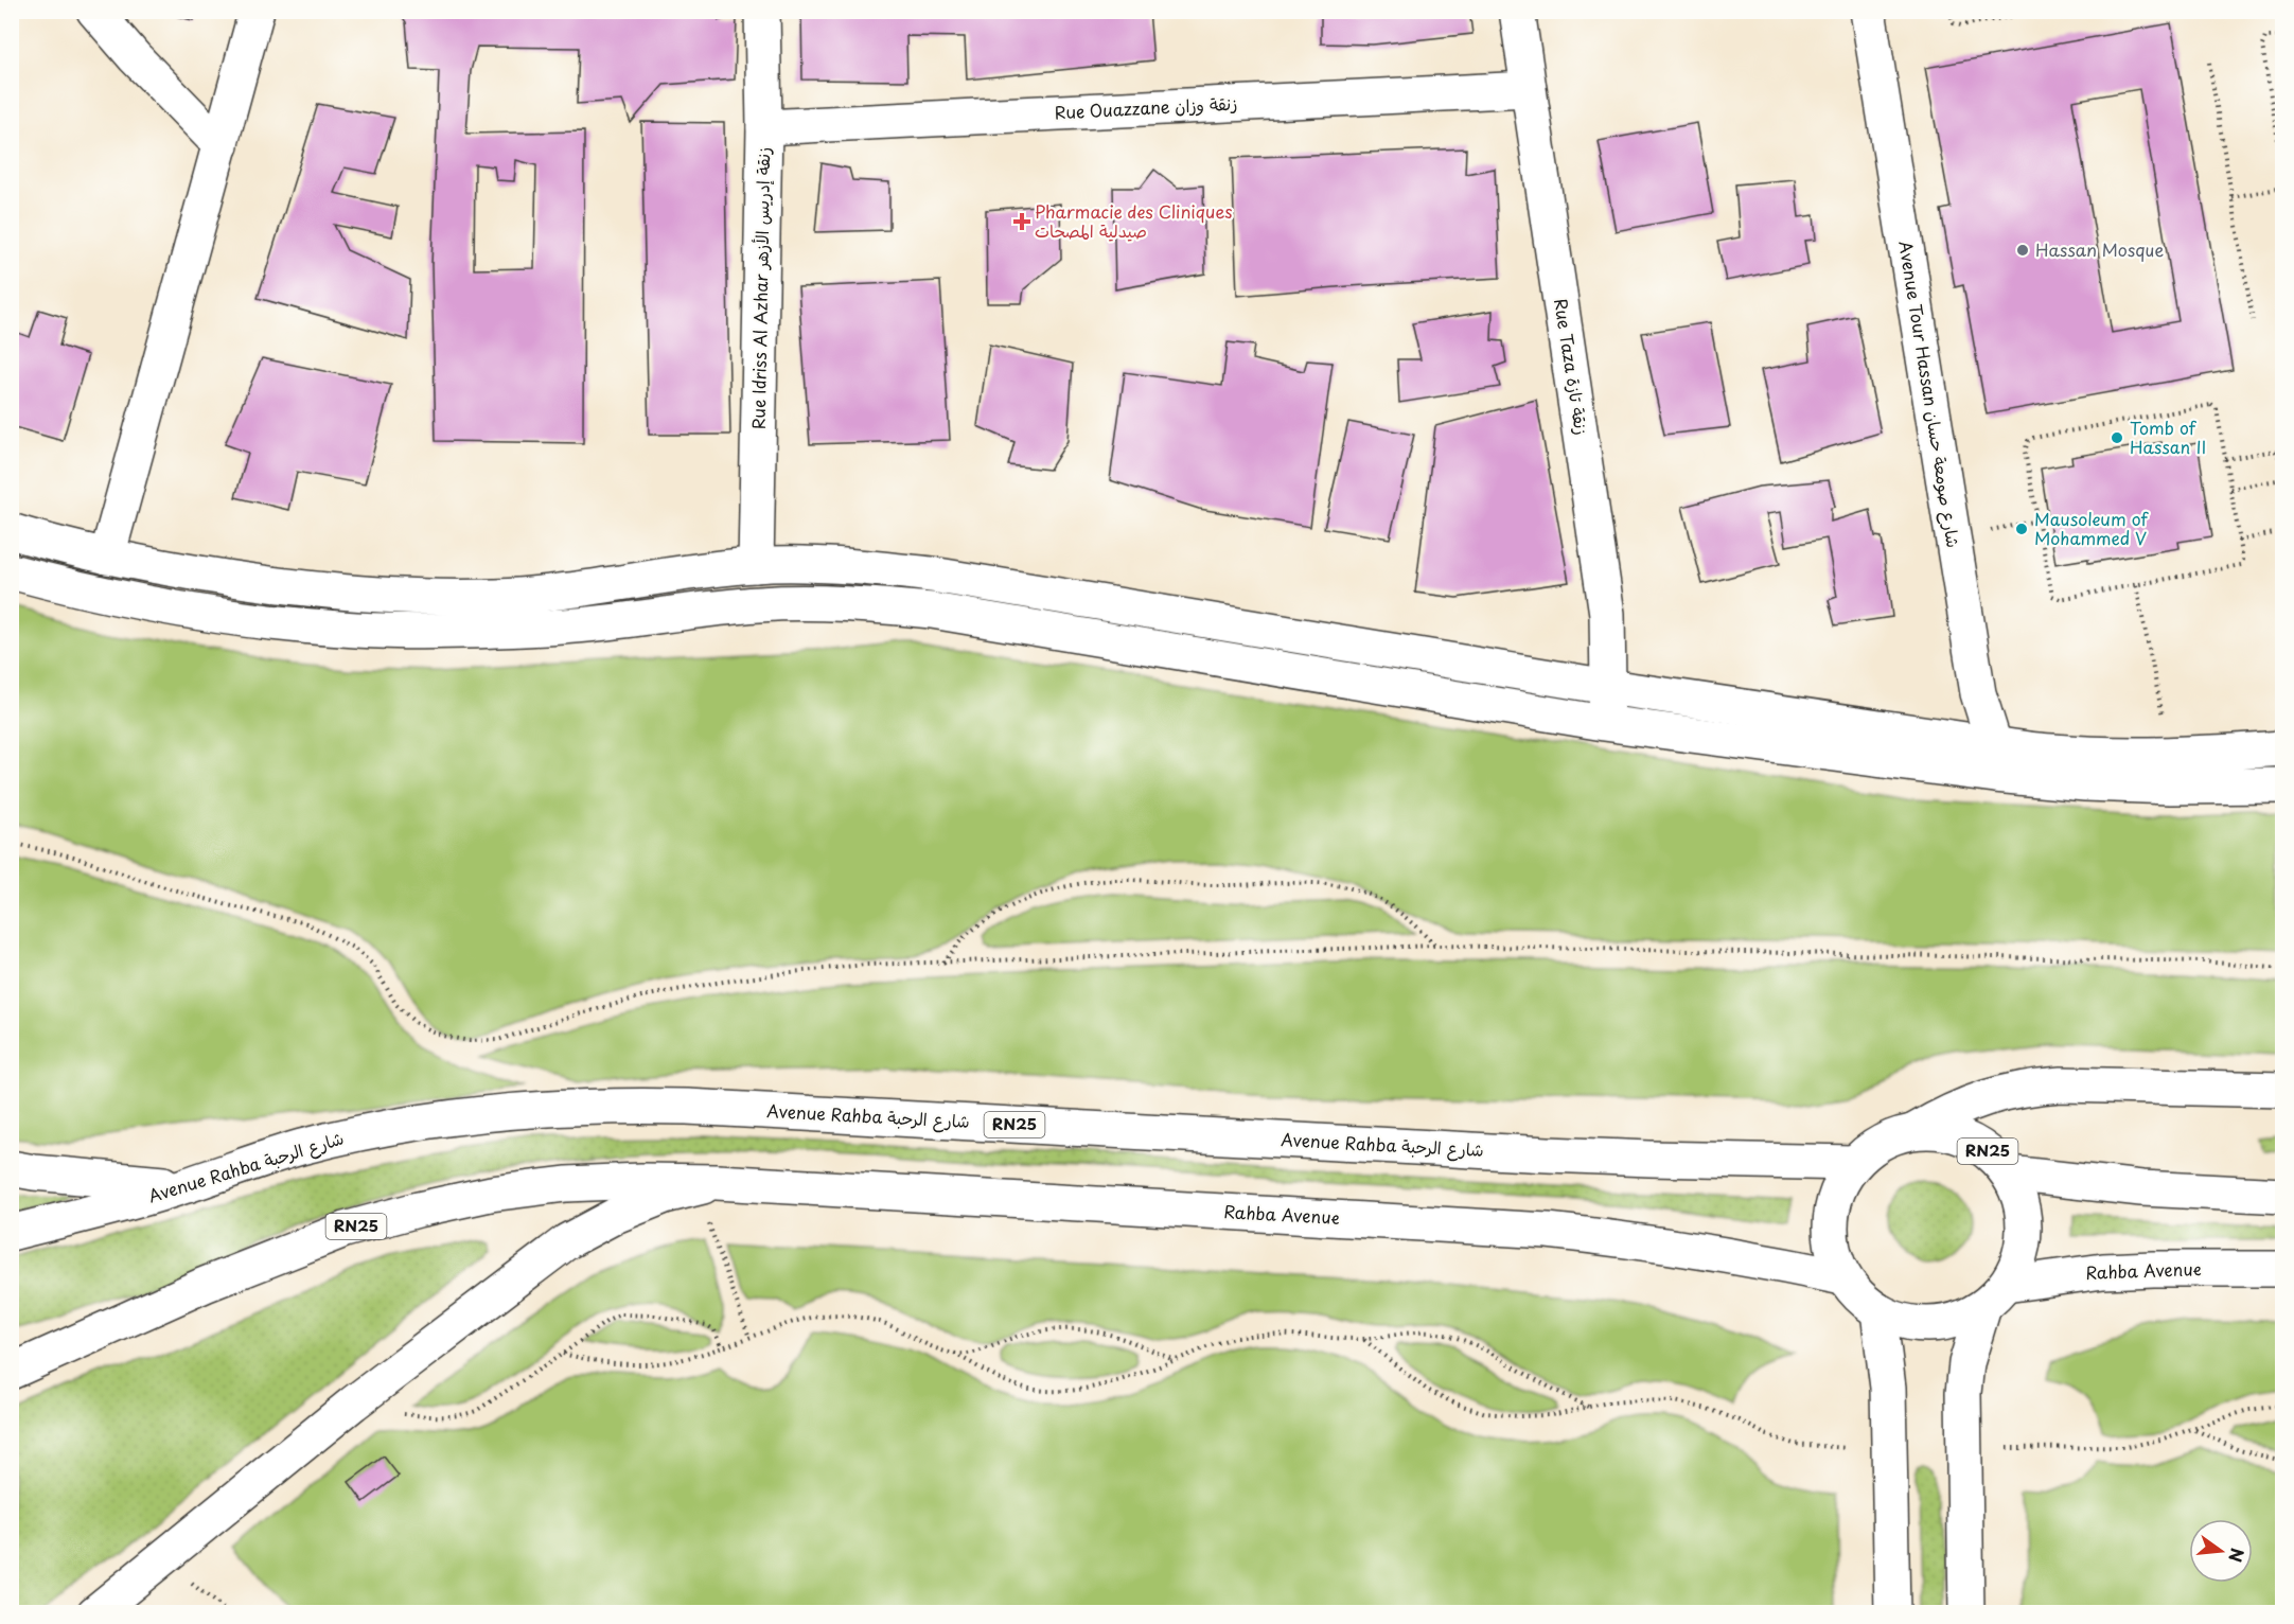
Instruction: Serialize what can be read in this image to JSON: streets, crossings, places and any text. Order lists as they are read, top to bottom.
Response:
{
  "streets": {
    "main road": [
      "Rue Ouazzane زنقة وزان",
      "Rue Idriss Al Azhar زنقة إدريس الأزهر",
      "Rue Taza زنقة تازة",
      "Avenue Tour Hassan شارع صومعة حسان",
      "Avenue Rahba شارع الرحبة",
      "RN25",
      "Rahba Avenue"
    ]
  },
  "crossings": [
    ["Rue Ouazzane زنقة وزان", "Rue Idriss Al Azhar زنقة إدريس الأزهر"],
    ["Rue Ouazzane زنقة وزان", "Rue Taza زنقة تازة"],
    ["Avenue Rahba شارع الرحبة", "RN25"],
    ["Avenue Rahba شارع الرحبة", "Rahba Avenue"],
    ["RN25", "Rahba Avenue"]
  ],
  "places": {
    "health": ["Pharmacie des Cliniques صيدلية المصحات"],
    "other": ["Hassan Mosque", "Tomb of Hassan II", "Mausoleum of Mohammed V"]
  },
  "north": "right"
}
